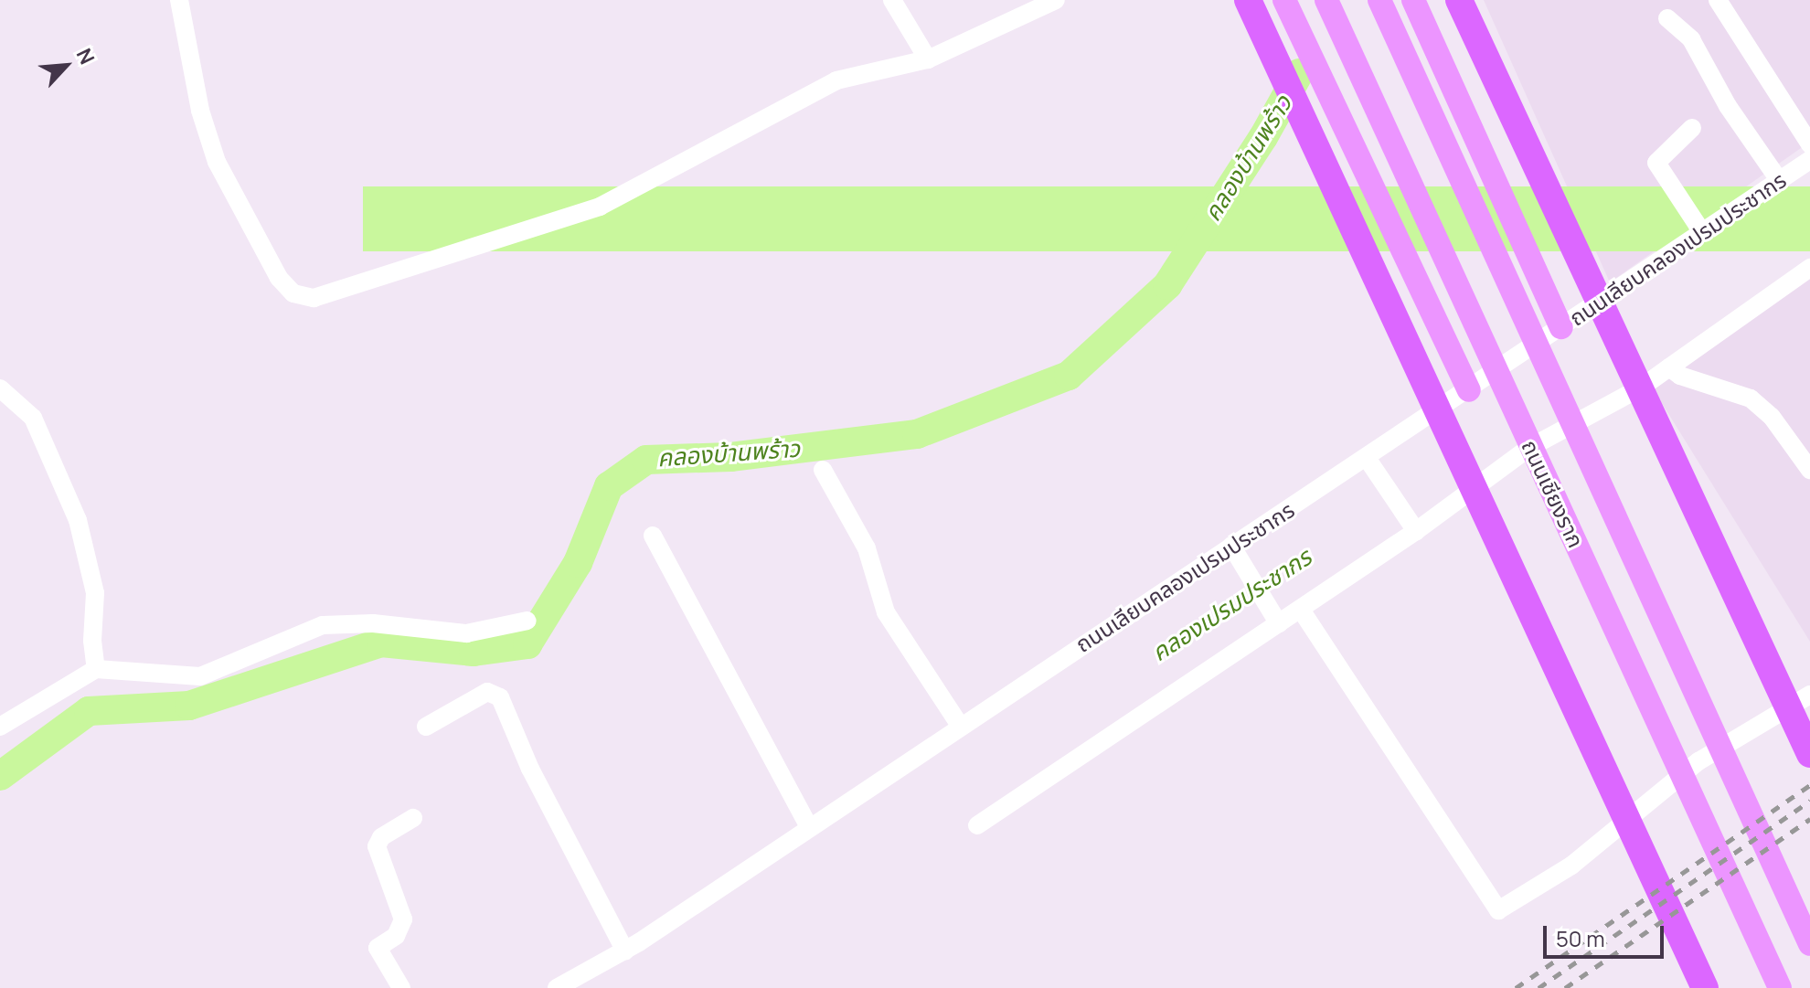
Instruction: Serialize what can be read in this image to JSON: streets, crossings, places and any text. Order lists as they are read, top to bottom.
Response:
{
  "streets": {
    "main road": ["ถนนเชียงราก"],
    "street": ["ถนนเลียบคลองเปรมประชากร"]
  },
  "water": ["คลองบ้านพร้าว", "คลองเปรมประชากร"],
  "scale_bar": "50 m",
  "north": "top right"
}
